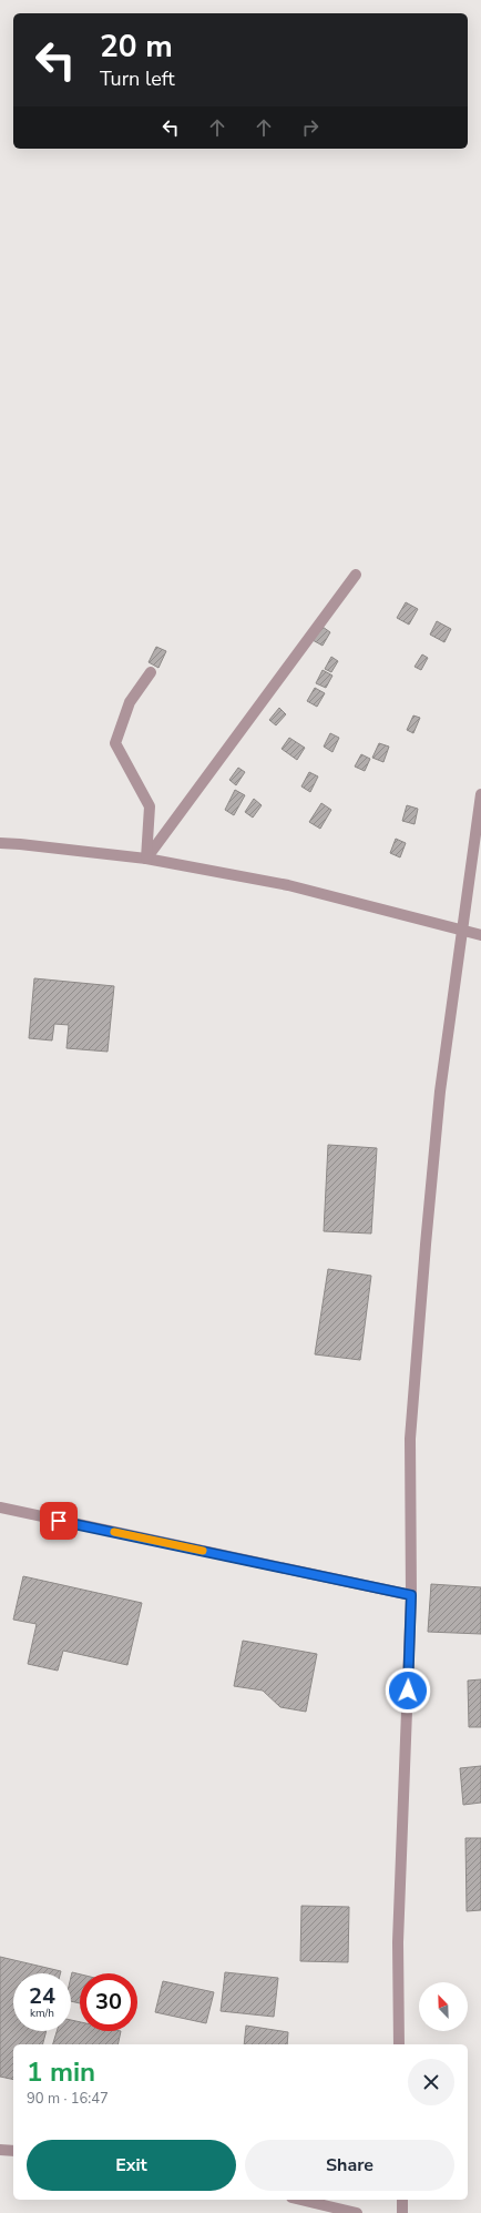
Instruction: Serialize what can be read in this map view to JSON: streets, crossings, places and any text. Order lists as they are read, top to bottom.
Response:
{
  "north": "top left",
  "page": {
    "turn": ["20 m", "Turn left"],
    "speed": "24 km/h",
    "limit": "30",
    "heading": ["1 min", "90 m · 16:47"],
    "buttons": ["Exit", "Share"]
  }
}
